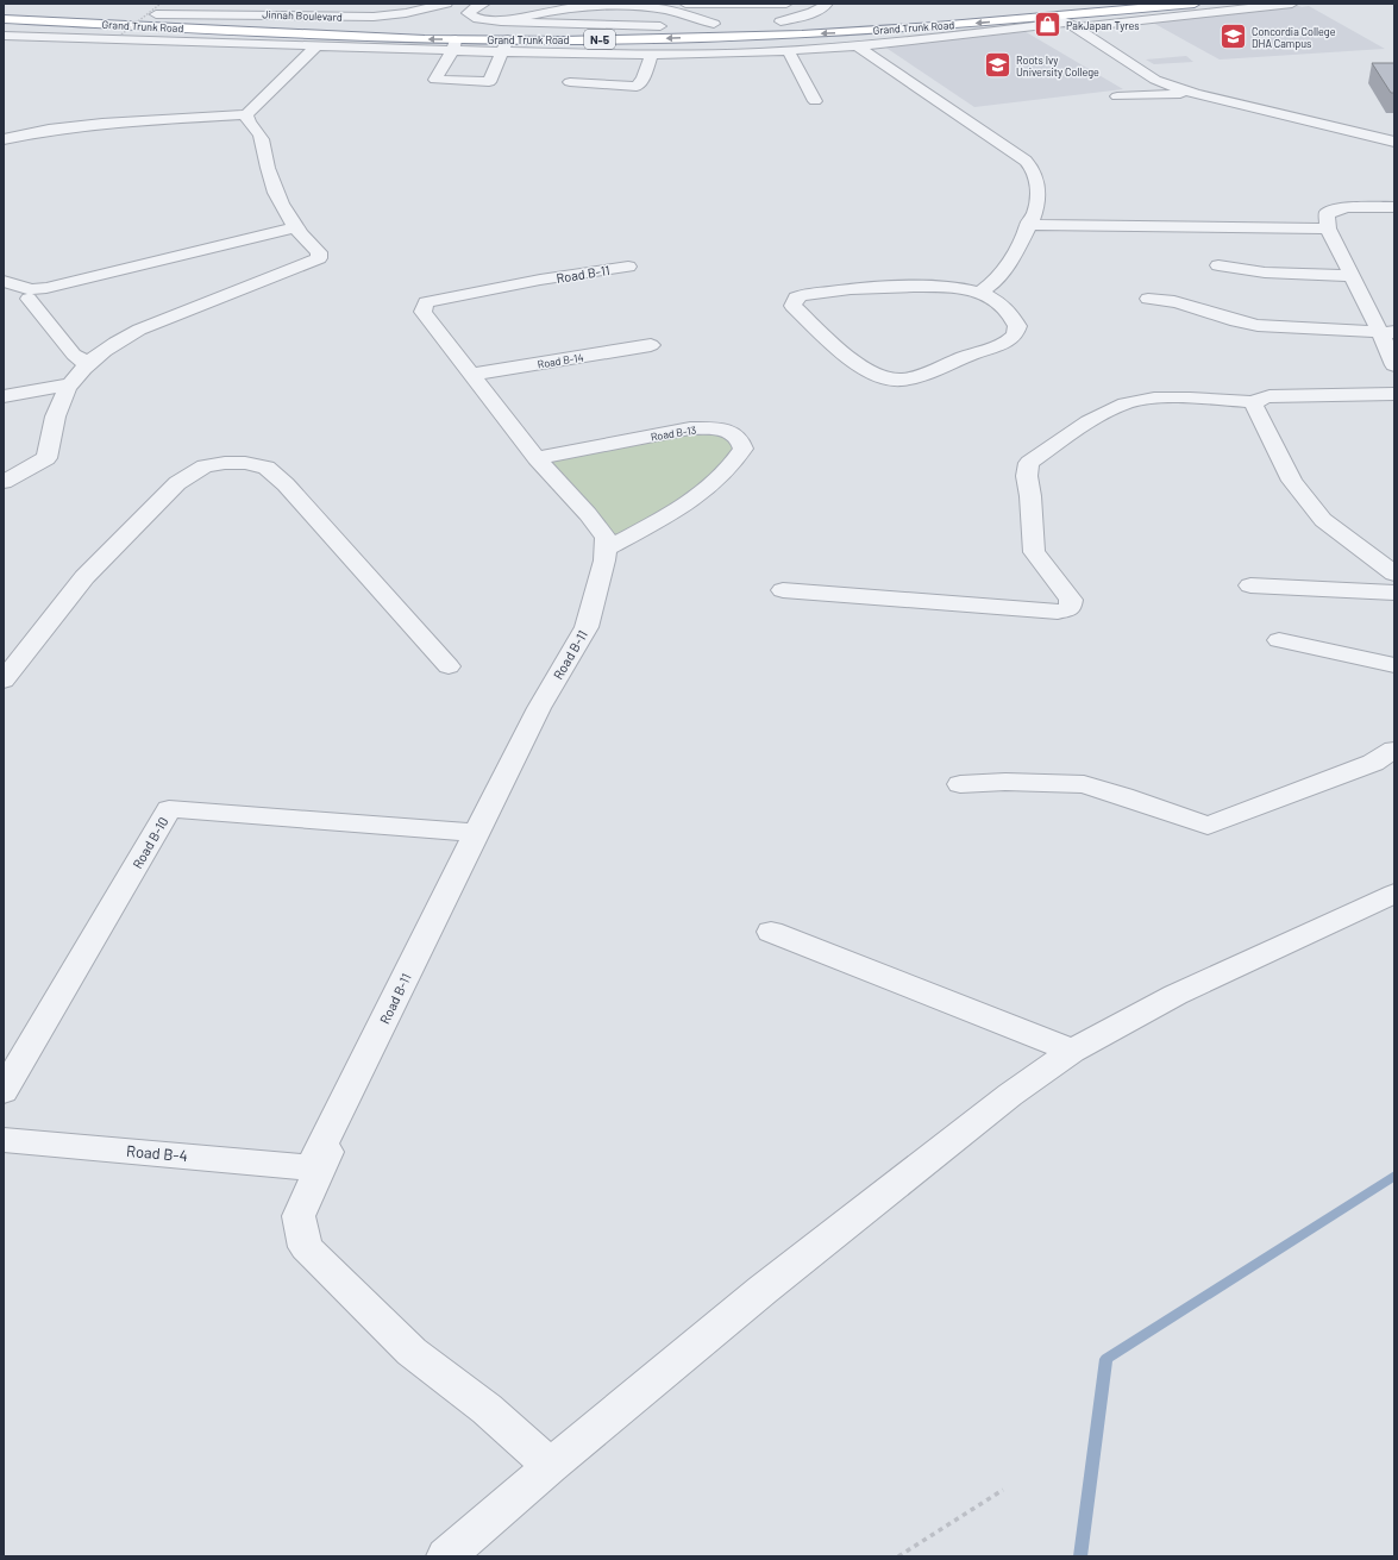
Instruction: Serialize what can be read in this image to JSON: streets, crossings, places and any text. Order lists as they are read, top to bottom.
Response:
{
  "streets": {
    "highway": ["Grand Trunk Road", "N-5"],
    "street": [
      "Jinnah Boulevard",
      "Road B-11",
      "Road B-14",
      "Road B-13",
      "Road B-10",
      "Road B-4"
    ]
  },
  "crossings": [
    ["Jinnah Boulevard", "Grand Trunk Road"],
    ["Road B-11", "Road B-14"],
    ["Road B-11", "Road B-13"],
    ["Road B-11", "Road B-10"],
    ["Road B-11", "Road B-4"]
  ],
  "places": {
    "shop": ["PakJapan Tyres"],
    "school or university": ["Concordia College DHA Campus", "Roots Ivy University College"]
  }
}
